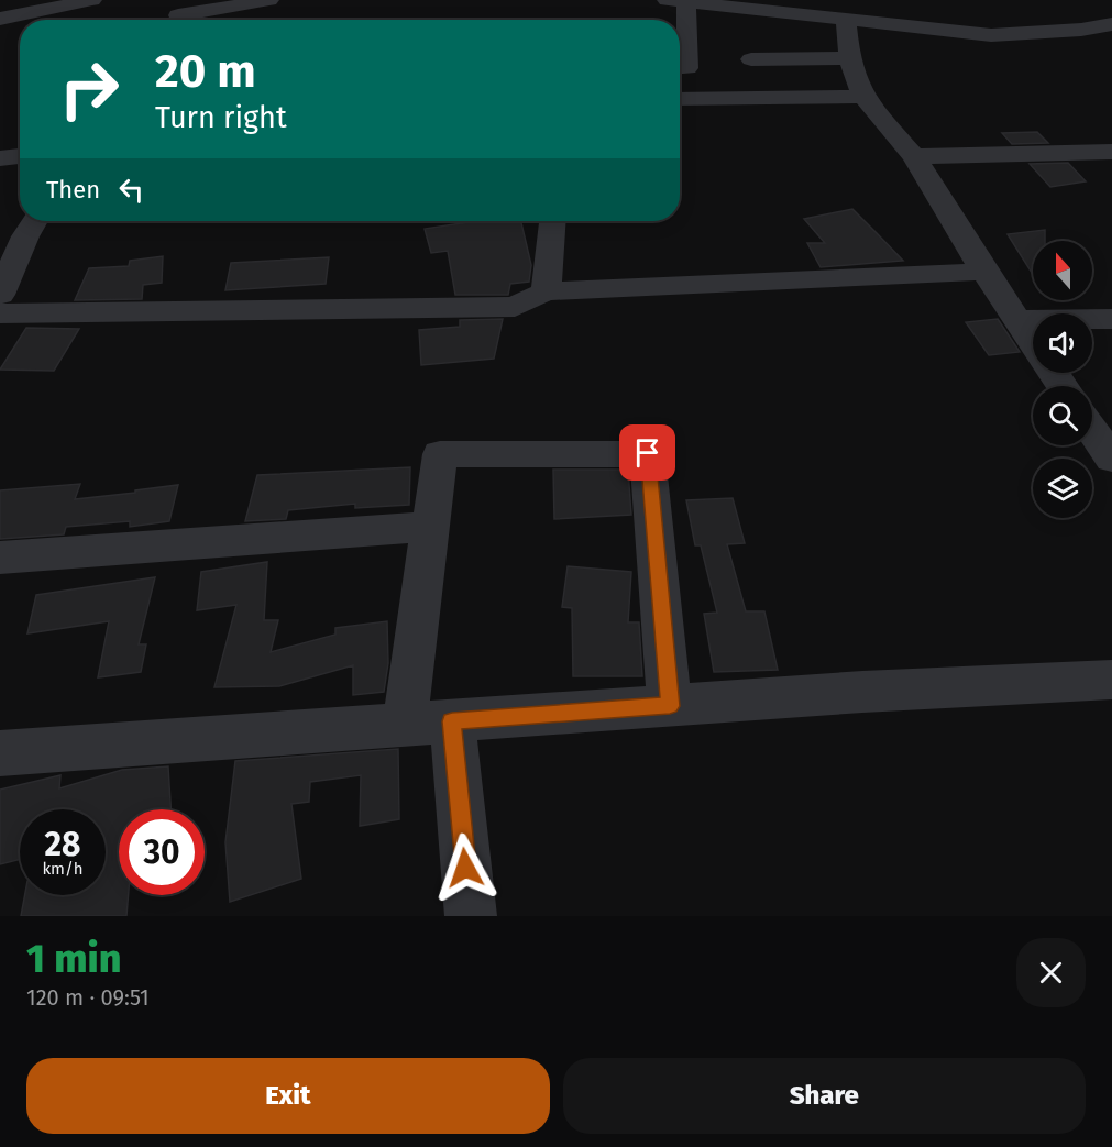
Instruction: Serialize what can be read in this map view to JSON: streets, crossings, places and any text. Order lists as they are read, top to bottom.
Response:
{
  "north": "top",
  "page": {
    "turn": ["20 m", "Turn right"],
    "then": "Then",
    "speed": "28 km/h",
    "limit": "30",
    "heading": ["1 min", "120 m · 09:51"],
    "buttons": ["Exit", "Share"]
  }
}
